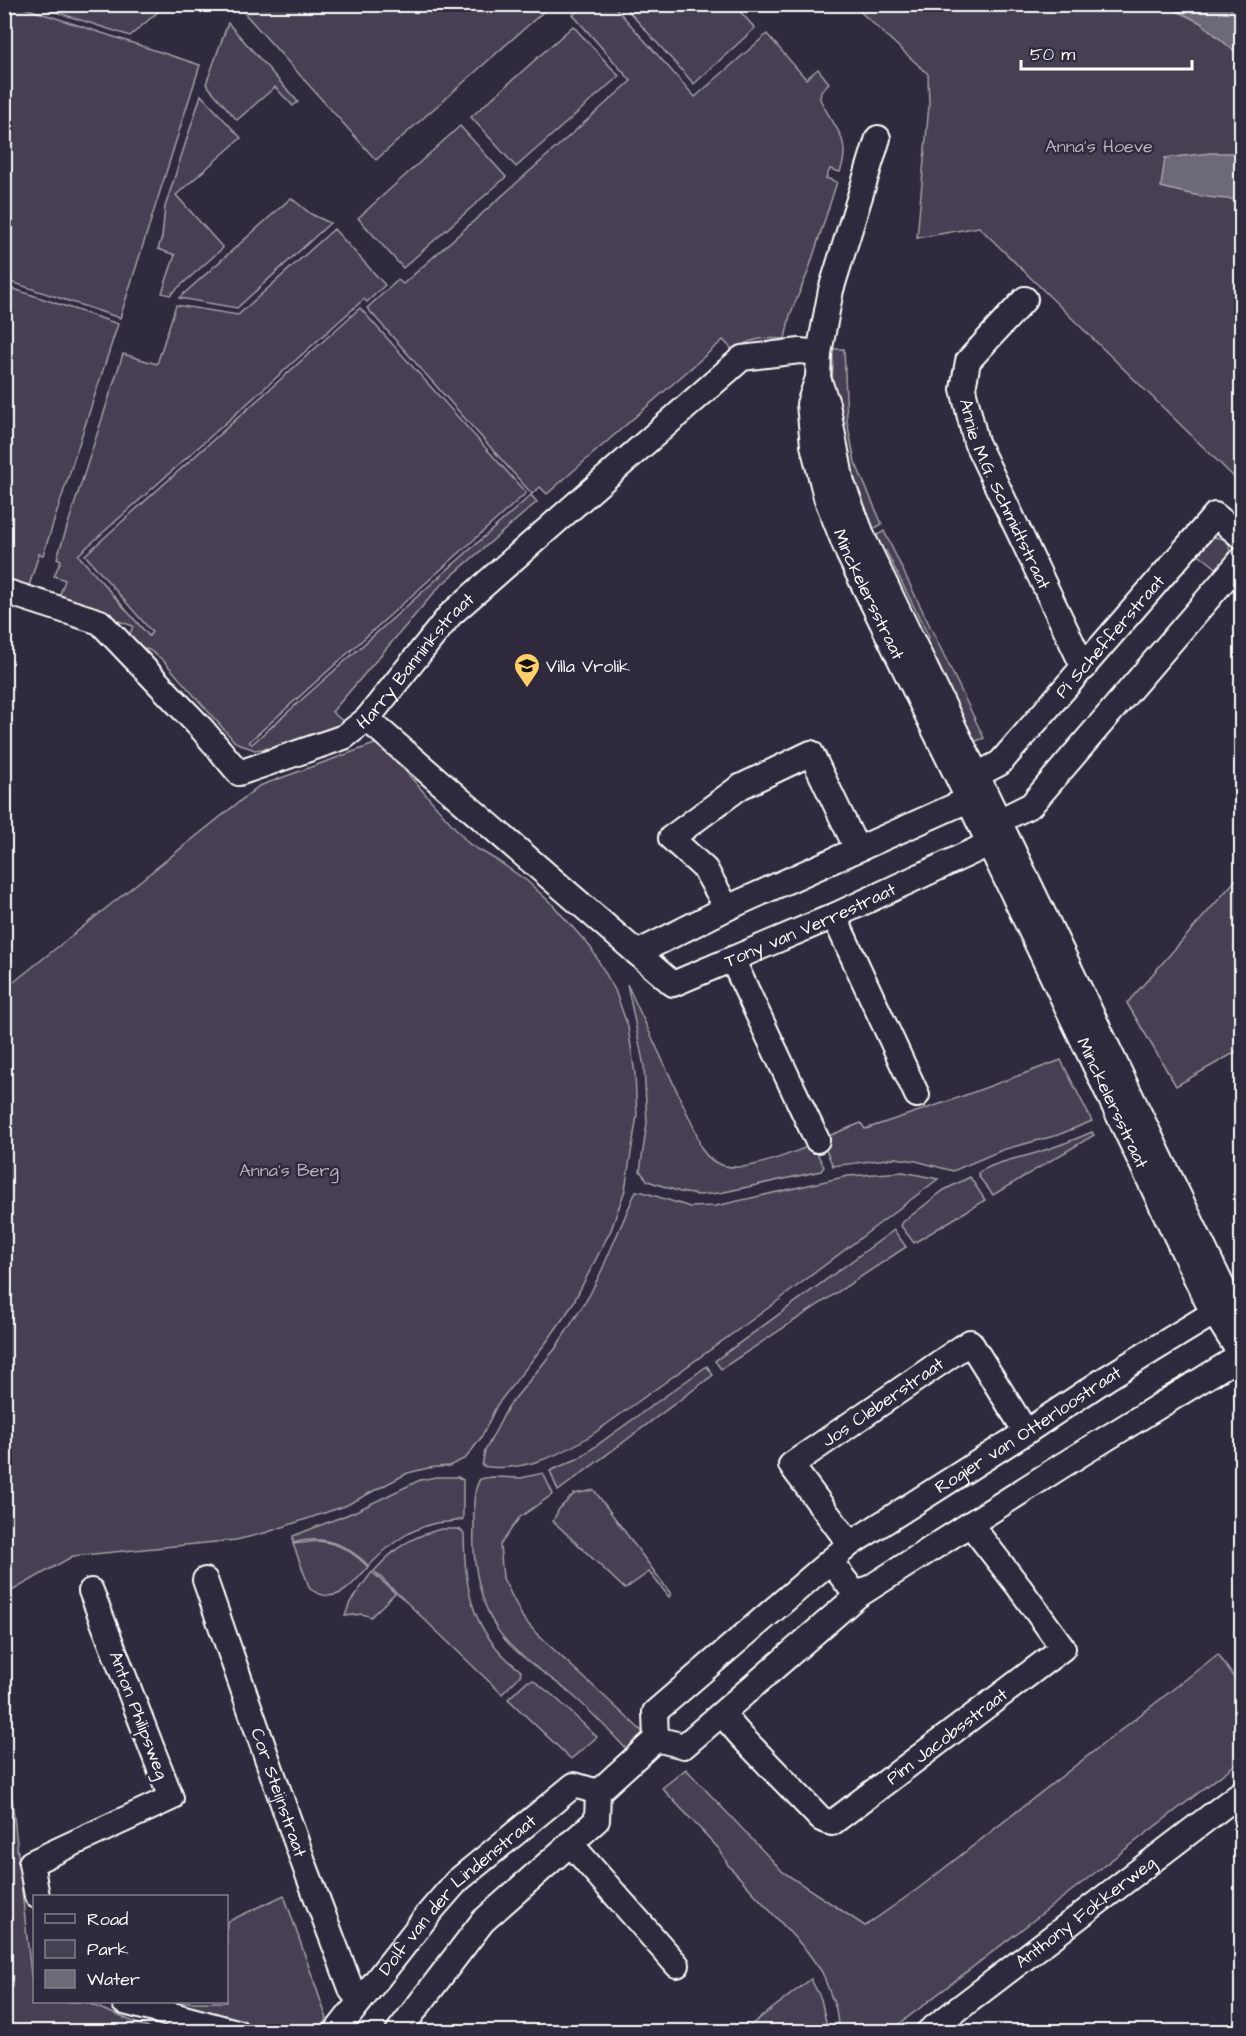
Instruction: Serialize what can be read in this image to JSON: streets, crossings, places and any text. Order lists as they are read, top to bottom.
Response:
{
  "streets": {
    "street": [
      "Annie M.G. Schmidtstraat",
      "Minckelersstraat",
      "Pi Schefferstraat",
      "Harry Banninkstraat",
      "Tony van Verrestraat",
      "Jos Cleberstraat",
      "Rogier van Otterloostraat",
      "Anton Philipsweg",
      "Pim Jacobsstraat",
      "Cor Steijnstraat",
      "Dolf van der Lindenstraat",
      "Anthony Fokkerweg"
    ]
  },
  "crossings": [
    ["Annie M.G. Schmidtstraat", "Pi Schefferstraat"],
    ["Minckelersstraat", "Pi Schefferstraat"],
    ["Minckelersstraat", "Harry Banninkstraat"],
    ["Minckelersstraat", "Tony van Verrestraat"],
    ["Minckelersstraat", "Rogier van Otterloostraat"],
    ["Harry Banninkstraat", "Tony van Verrestraat"],
    ["Jos Cleberstraat", "Rogier van Otterloostraat"],
    ["Cor Steijnstraat", "Dolf van der Lindenstraat"]
  ],
  "parks": ["Anna's Hoeve", "Anna's Berg"],
  "places": {
    "school or university": ["Villa Vrolik"]
  },
  "legend": ["Road", "Park", "Water"],
  "scale_bar": "50 m"
}
